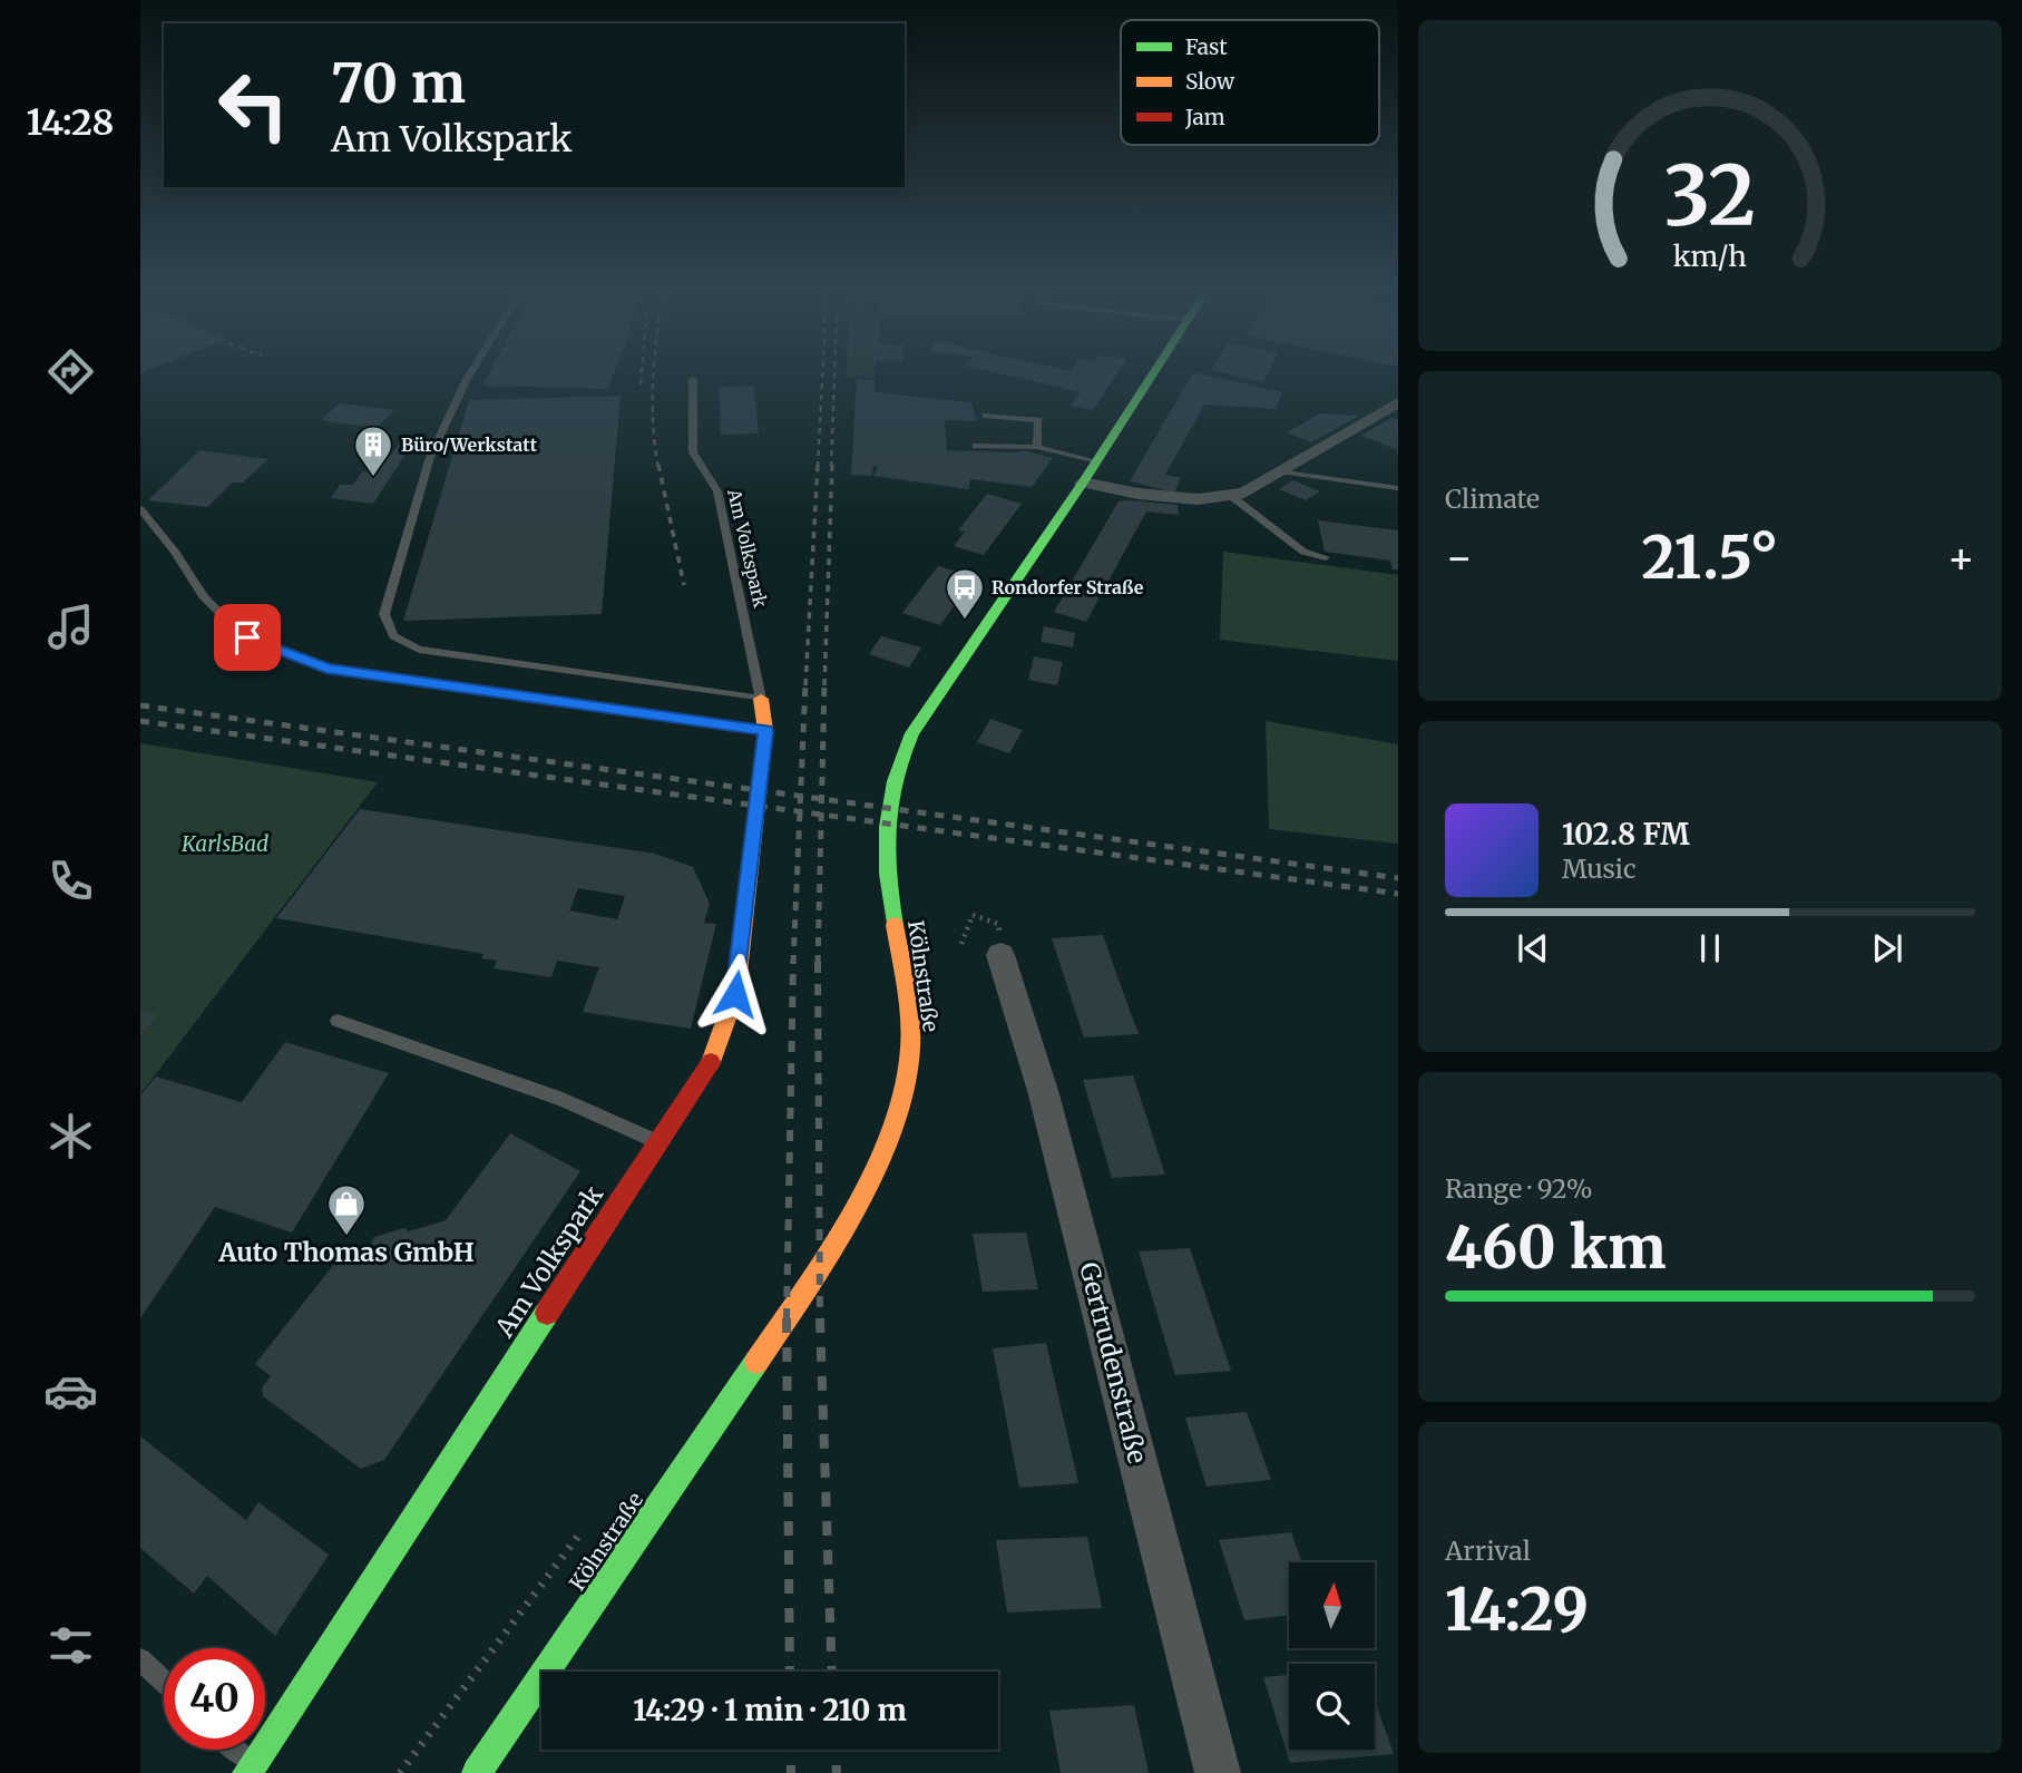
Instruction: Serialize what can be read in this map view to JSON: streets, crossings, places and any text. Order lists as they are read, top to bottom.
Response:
{
  "streets": {
    "main road": ["Am Volkspark", "Kölnstraße"],
    "street": ["Gertrudenstraße"]
  },
  "parks": ["KarlsBad"],
  "places": {
    "building": ["Büro/Werkstatt"],
    "bus stop": ["Rondorfer Straße"],
    "shop": ["Auto Thomas GmbH"]
  },
  "legend": ["Fast", "Slow", "Jam"],
  "north": "top",
  "page": {
    "tabs": "14:28",
    "turn": ["70 m", "Am Volkspark"],
    "tile": [
      "Climate",
      ["Range · 92%", "460 km"],
      ["Arrival", "14:29"]
    ],
    "heat": ["−", "21.5°", "+"],
    "song": ["102.8 FM", "Music"],
    "limit": "40",
    "trip": "14:29 · 1 min · 210 m",
    "gauge": ["32", "km/h"]
  }
}
